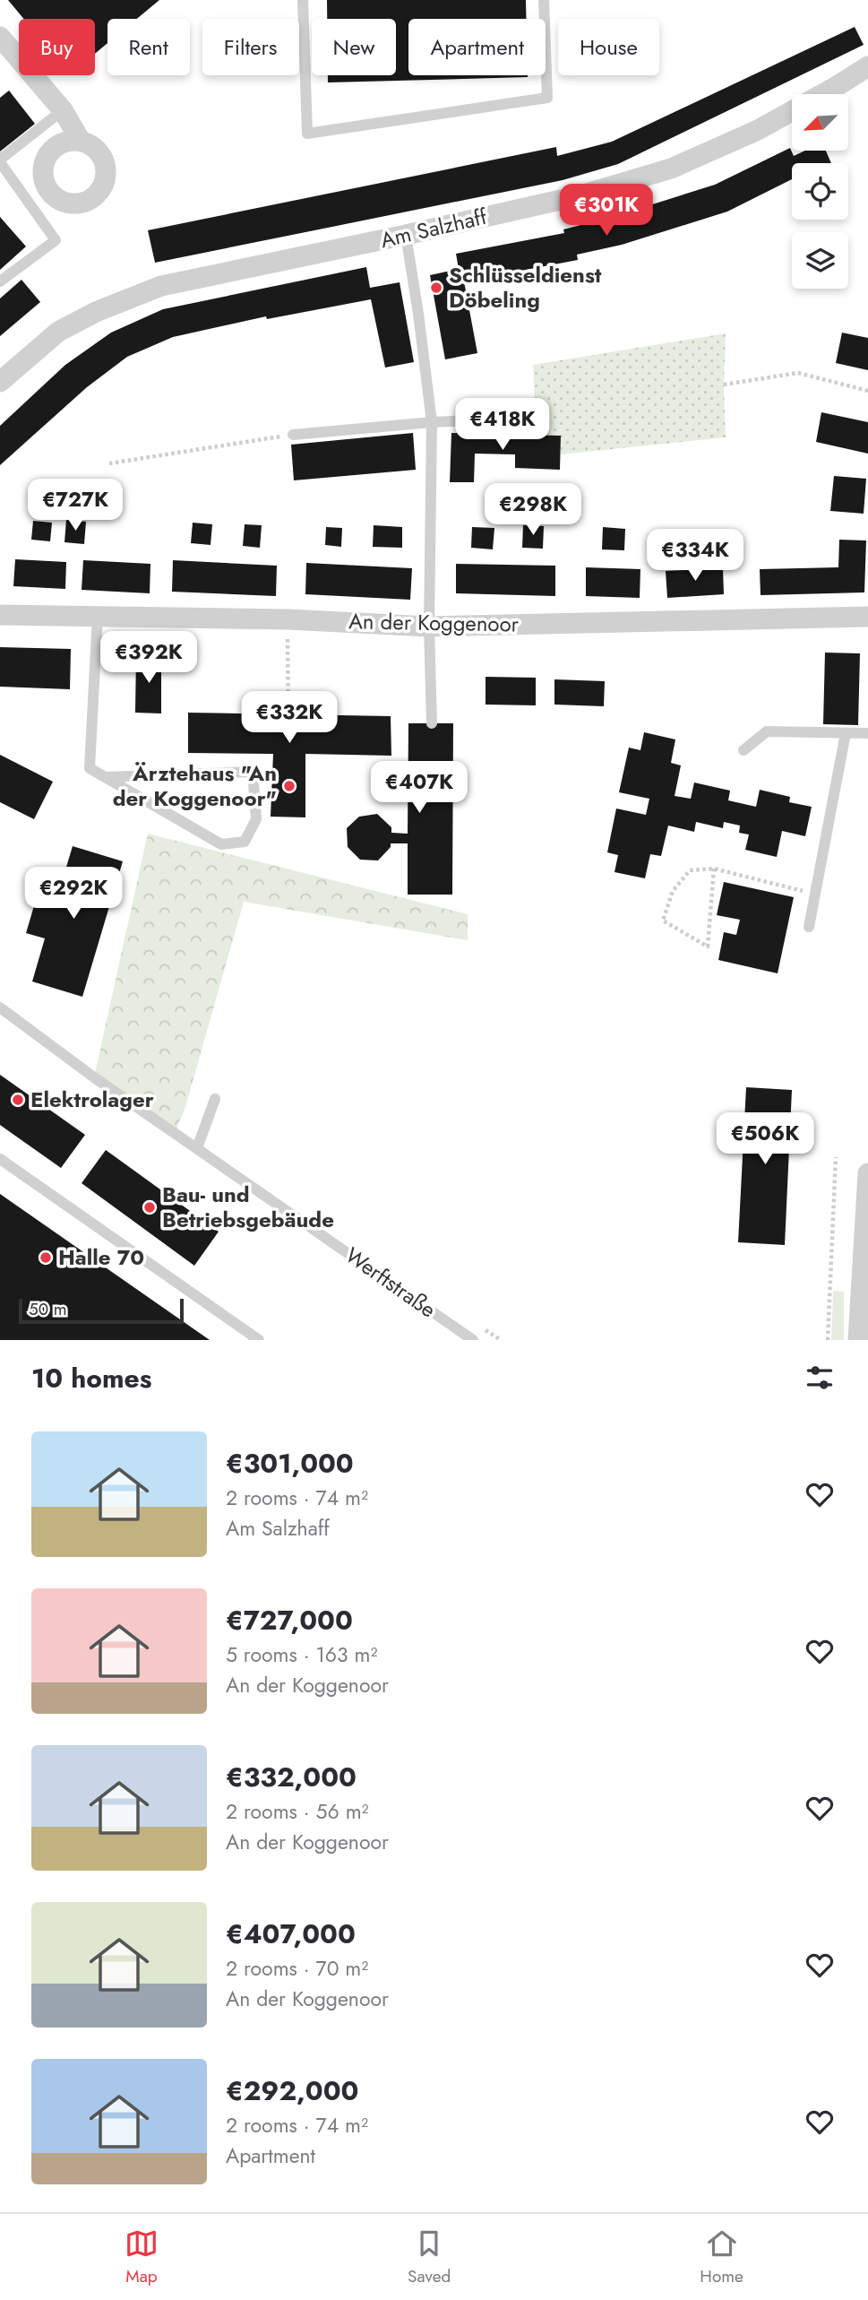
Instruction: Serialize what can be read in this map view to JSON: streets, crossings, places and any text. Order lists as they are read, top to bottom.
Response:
{
  "streets": {
    "street": ["Am Salzhaff", "An der Koggenoor"],
    "lane": ["Werftstraße"]
  },
  "places": [
    "Schlüsseldienst Döbeling",
    "Ärztehaus \"An der Koggenoor\"",
    "Elektrolager",
    "Bau- und Betriebsgebäude",
    "Halle 70"
  ],
  "scale_bar": "50 m",
  "north": "bottom left",
  "page": {
    "chip": [
      "Buy",
      "Rent",
      "Filters",
      "New",
      "Apartment",
      "House"
    ],
    "price": [
      "€301K",
      "€418K",
      "€727K",
      "€298K",
      "€334K",
      "€392K",
      "€332K",
      "€407K",
      "€292K",
      "€506K"
    ],
    "scale": "50 m",
    "heading": "10 homes",
    "list": [
      {
        "name": "€301,000",
        "note": "2 rooms · 74 m² · Am Salzhaff"
      },
      {
        "name": "€727,000",
        "note": "5 rooms · 163 m² · An der Koggenoor"
      },
      {
        "name": "€332,000",
        "note": "2 rooms · 56 m² · An der Koggenoor"
      },
      {
        "name": "€407,000",
        "note": "2 rooms · 70 m² · An der Koggenoor"
      },
      {
        "name": "€292,000",
        "note": "2 rooms · 74 m² · Apartment"
      }
    ],
    "tabs": ["Map", "Saved", "Home"]
  }
}
